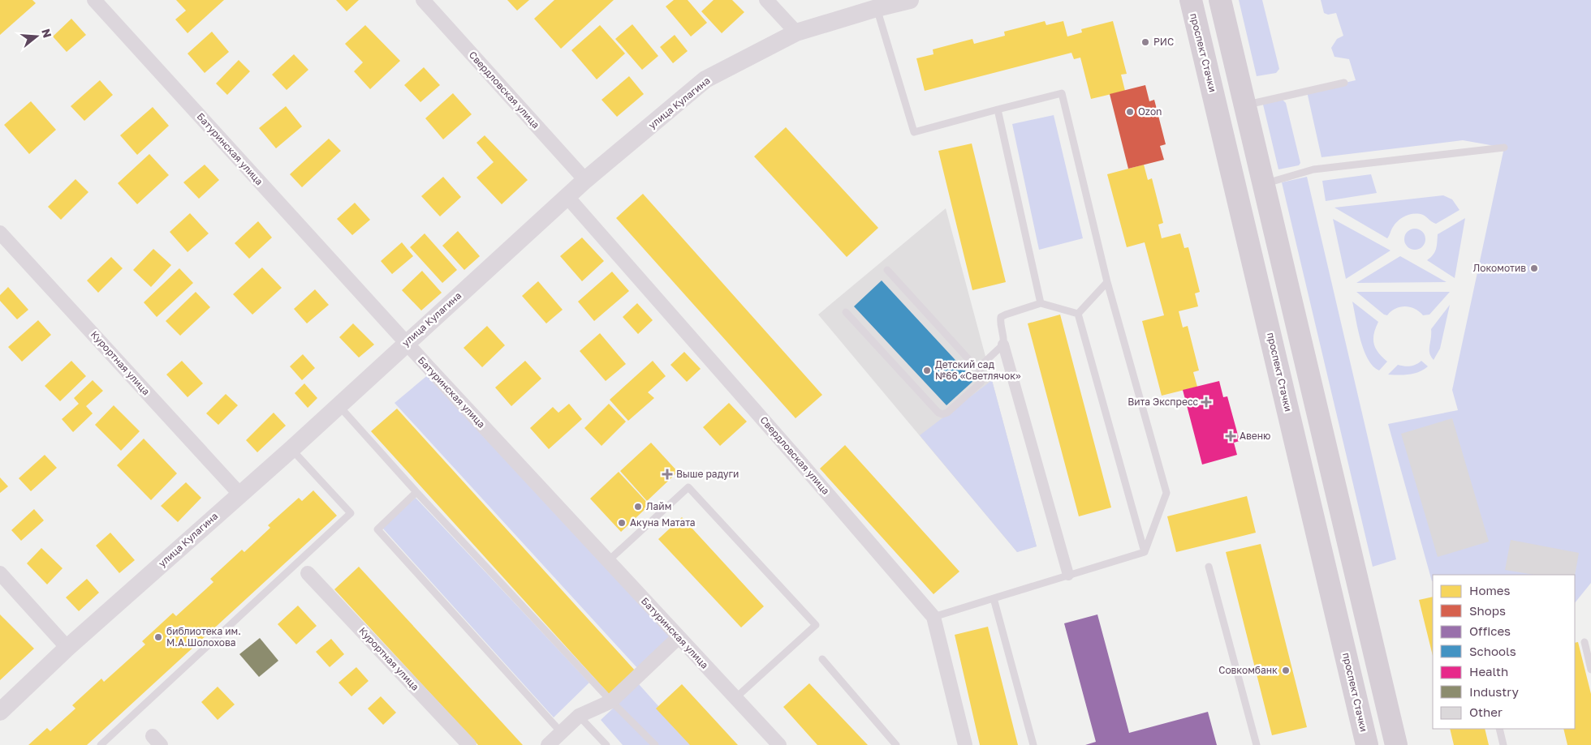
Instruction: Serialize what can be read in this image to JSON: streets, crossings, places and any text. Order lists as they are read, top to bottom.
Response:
{
  "streets": {
    "main road": ["проспект Стачки"],
    "street": [
      "Свердловская улица",
      "улица Кулагина",
      "Батуринская улица",
      "Курортная улица"
    ]
  },
  "crossings": [
    ["Свердловская улица", "улица Кулагина"],
    ["улица Кулагина", "Батуринская улица"],
    ["улица Кулагина", "Курортная улица"]
  ],
  "places": {
    "other": [
      "РИС",
      "Ozon",
      "Локомотив",
      "Детский сад №66 «Светлячок»",
      "Лайм",
      "Акуна Матата",
      "библиотека им. М.А.Шолохова",
      "Совкомбанк"
    ],
    "health": ["Вита Экспресс", "Авеню", "Выше радуги"]
  },
  "legend": [
    "Homes",
    "Shops",
    "Offices",
    "Schools",
    "Health",
    "Industry",
    "Other"
  ],
  "north": "right"
}
